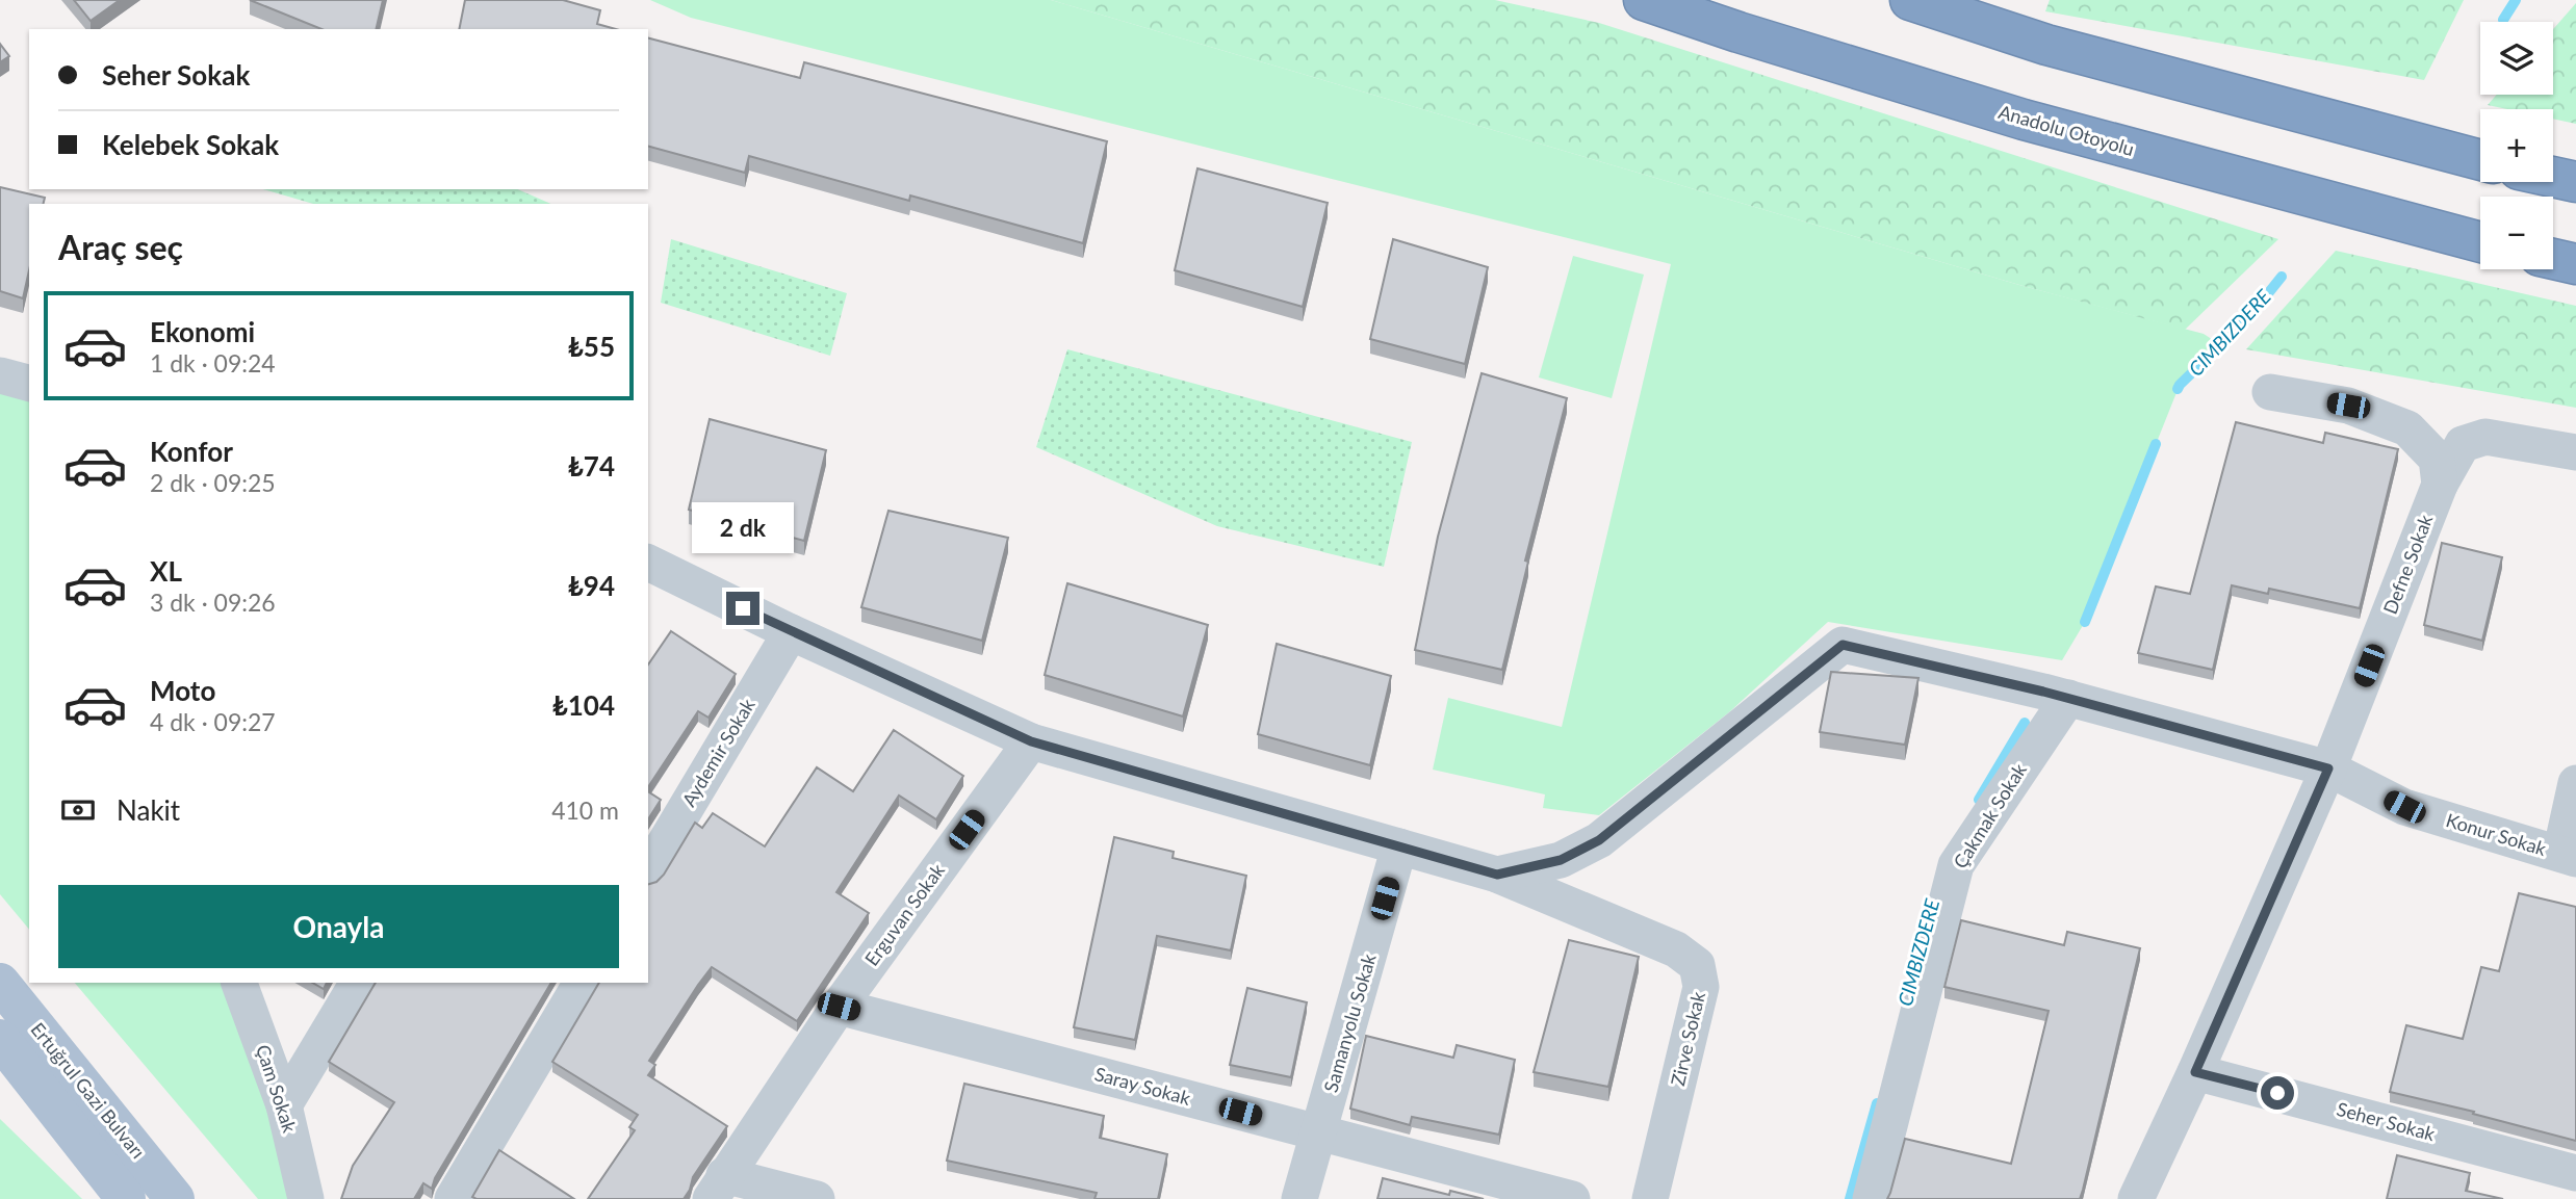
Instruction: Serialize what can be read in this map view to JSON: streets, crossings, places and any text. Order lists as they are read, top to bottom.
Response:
{
  "streets": {
    "highway": ["Anadolu Otoyolu"],
    "main road": ["Ertuğrul Gazi Bulvarı"],
    "street": [
      "Defne Sokak",
      "Aydemir Sokak",
      "Çakmak Sokak",
      "Konur Sokak",
      "Erguvan Sokak",
      "Samanyolu Sokak",
      "Zirve Sokak",
      "Saray Sokak",
      "Çam Sokak",
      "Seher Sokak"
    ]
  },
  "crossings": [
    ["Defne Sokak", "Konur Sokak"],
    ["Defne Sokak", "Seher Sokak"],
    ["Aydemir Sokak", "Zirve Sokak"],
    ["Çakmak Sokak", "Konur Sokak"],
    ["Konur Sokak", "Zirve Sokak"],
    ["Erguvan Sokak", "Zirve Sokak"],
    ["Erguvan Sokak", "Saray Sokak"],
    ["Samanyolu Sokak", "Zirve Sokak"],
    ["Samanyolu Sokak", "Saray Sokak"]
  ],
  "water": ["CIMBIZDERE"],
  "page": {
    "map_buttons": ["+", "−"],
    "banner": ["Seher Sokak", "Kelebek Sokak"],
    "heading": "Araç seç",
    "list": [
      {
        "name": "Ekonomi",
        "note": "1 dk · 09:24",
        "value": "₺55"
      },
      {
        "name": "Konfor",
        "note": "2 dk · 09:25",
        "value": "₺74"
      },
      {
        "name": "XL",
        "note": "3 dk · 09:26",
        "value": "₺94"
      },
      {
        "name": "Moto",
        "note": "4 dk · 09:27",
        "value": "₺104"
      }
    ],
    "bubble": "2 dk",
    "pay": ["Nakit", "410 m"],
    "buttons": "Onayla"
  }
}
